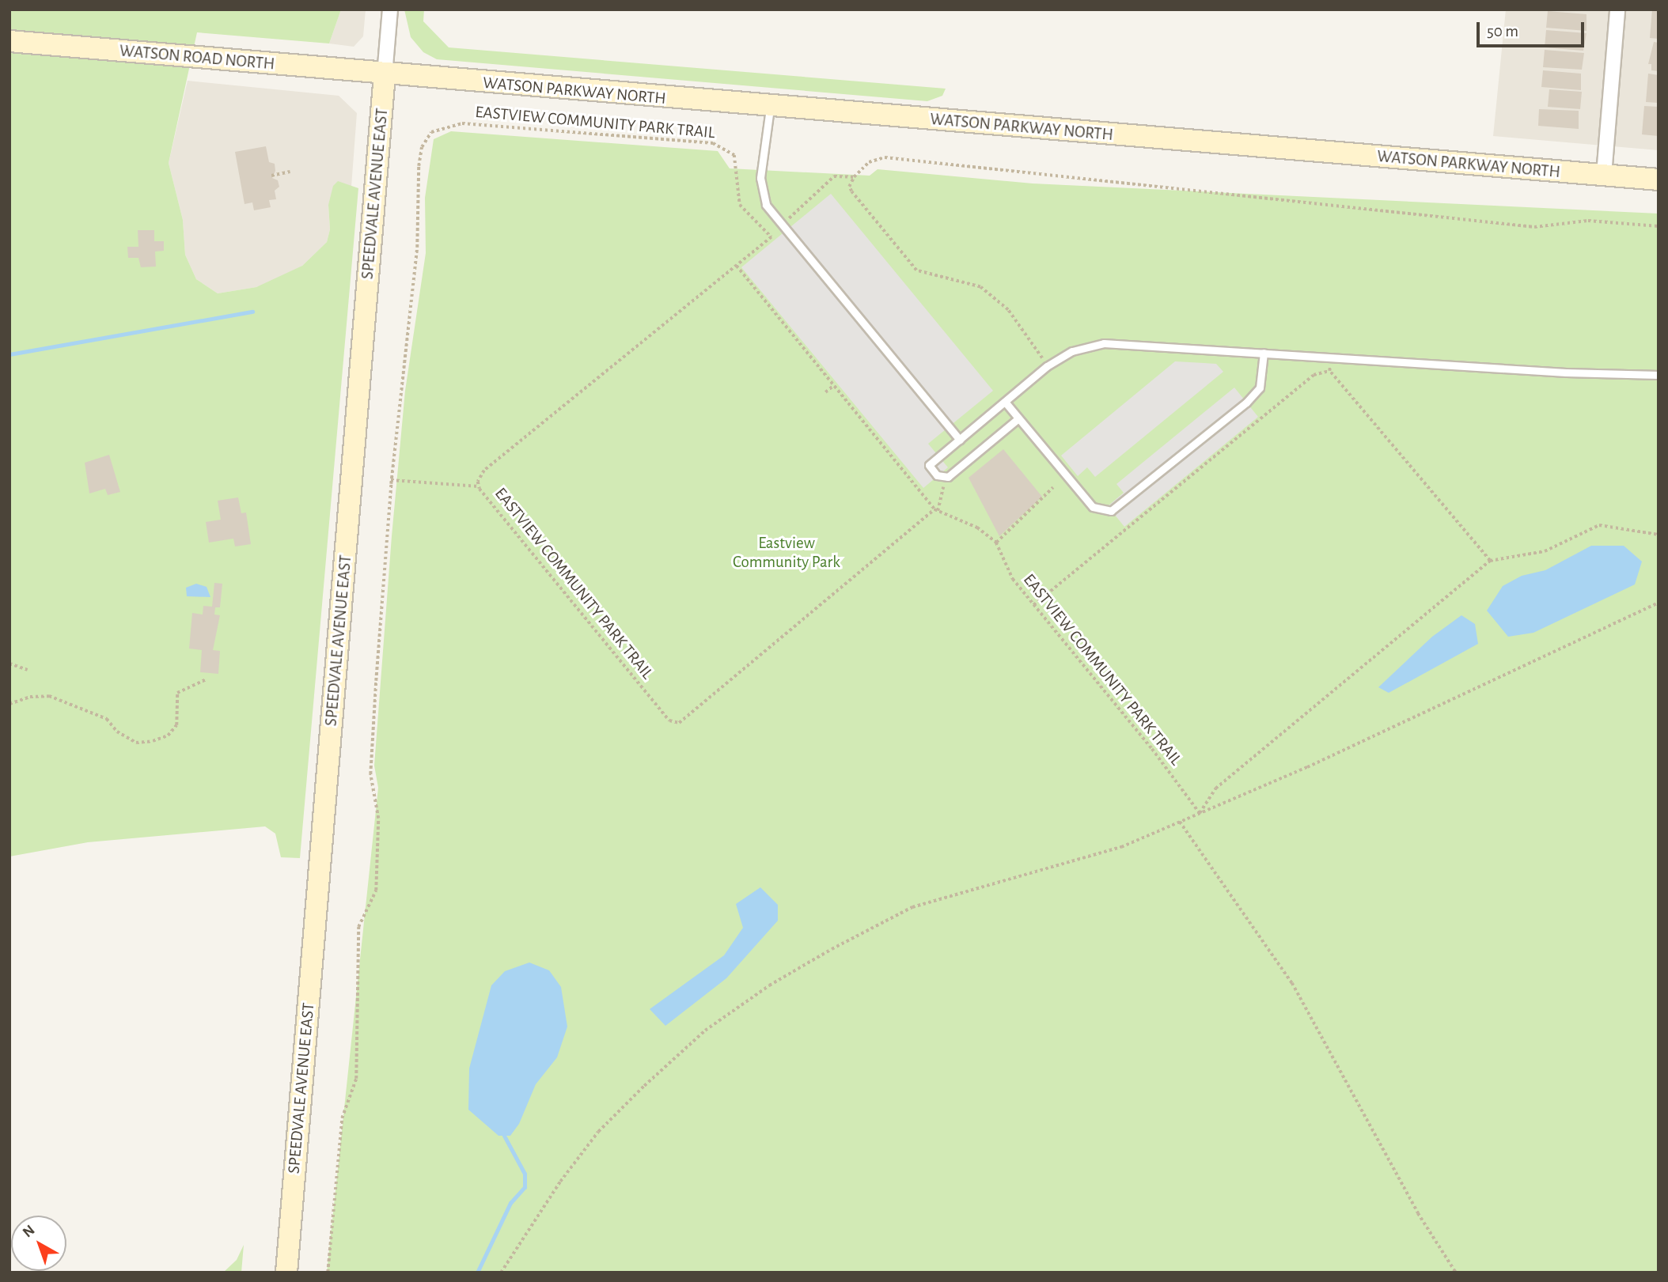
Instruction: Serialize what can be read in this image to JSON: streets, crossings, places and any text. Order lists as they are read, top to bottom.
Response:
{
  "streets": {
    "main road": ["WATSON ROAD NORTH", "WATSON PARKWAY NORTH", "SPEEDVALE AVENUE EAST"],
    "path": ["EASTVIEW COMMUNITY PARK TRAIL"]
  },
  "crossings": [
    ["WATSON ROAD NORTH", "WATSON PARKWAY NORTH"],
    ["WATSON ROAD NORTH", "SPEEDVALE AVENUE EAST"],
    ["WATSON PARKWAY NORTH", "SPEEDVALE AVENUE EAST"]
  ],
  "parks": ["Eastview Community Park"],
  "scale_bar": "50 m",
  "north": "top left"
}
